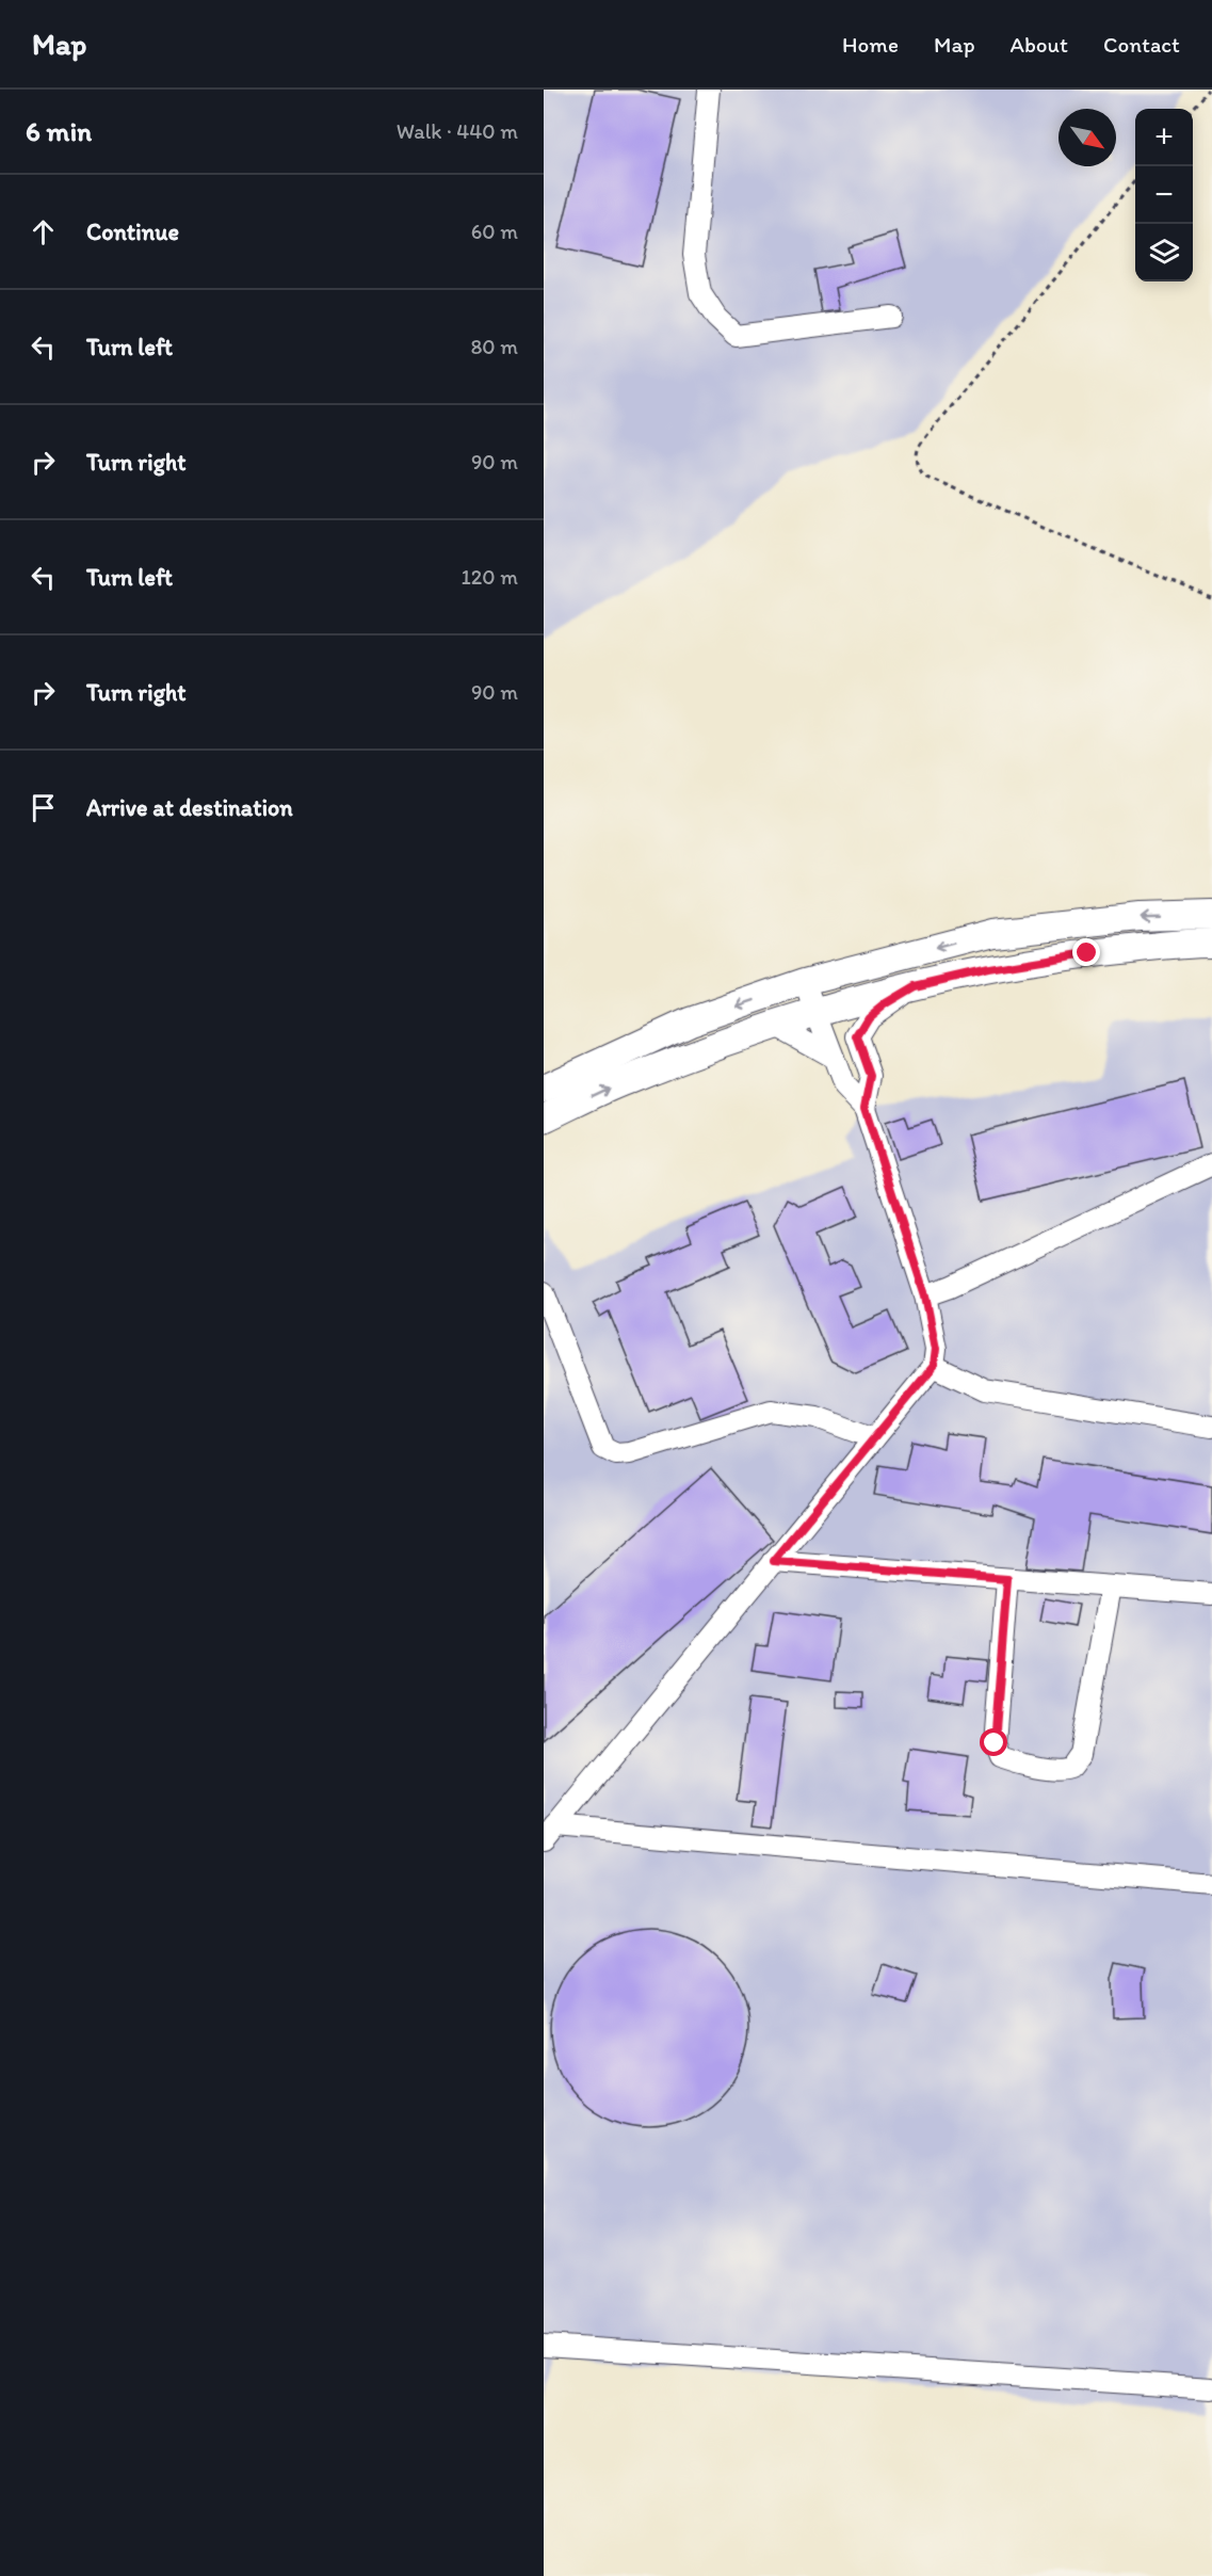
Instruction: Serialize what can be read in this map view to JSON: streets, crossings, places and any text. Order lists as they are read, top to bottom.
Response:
{
  "north": "bottom right",
  "page": {
    "header": "Map",
    "nav": [
      "Home",
      "Map",
      "About",
      "Contact"
    ],
    "heading": ["6 min", "Walk · 440 m"],
    "map_buttons": ["+", "−"],
    "list": [
      ["Continue", "60 m"],
      ["Turn left", "80 m"],
      ["Turn right", "90 m"],
      ["Turn left", "120 m"],
      ["Turn right", "90 m"],
      "Arrive at destination"
    ]
  }
}
